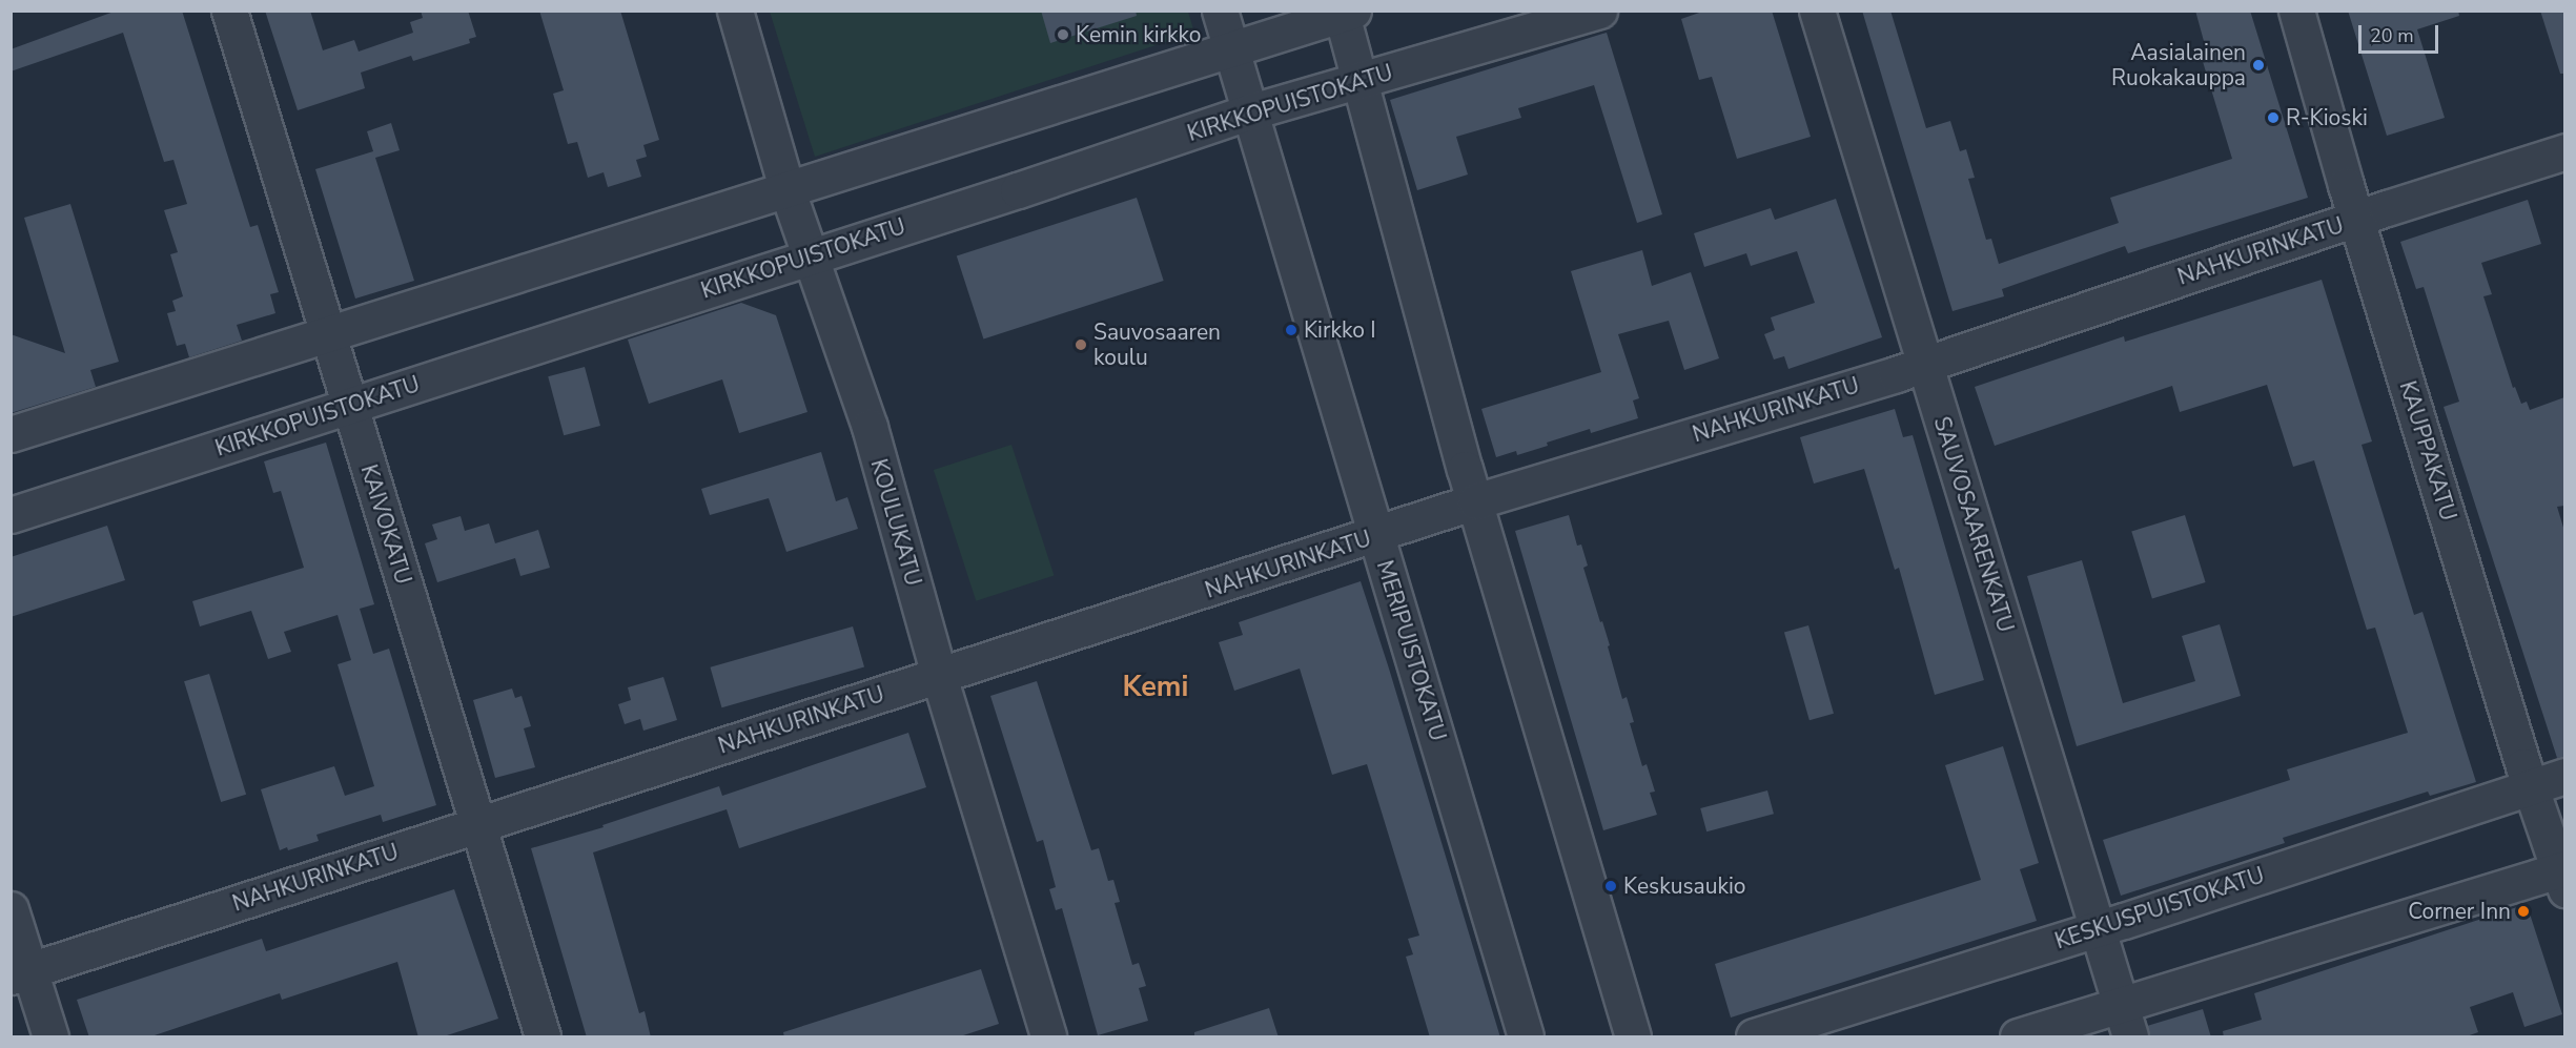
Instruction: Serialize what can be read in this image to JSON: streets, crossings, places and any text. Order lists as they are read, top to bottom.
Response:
{
  "streets": {
    "street": [
      "KIRKKOPUISTOKATU",
      "NAHKURINKATU",
      "KAUPPAKATU",
      "KOULUKATU",
      "KAIVOKATU",
      "SAUVOSAARENKATU",
      "MERIPUISTOKATU",
      "KESKUSPUISTOKATU"
    ]
  },
  "crossings": [
    ["KIRKKOPUISTOKATU", "KOULUKATU"],
    ["KIRKKOPUISTOKATU", "KAIVOKATU"],
    ["KIRKKOPUISTOKATU", "MERIPUISTOKATU"],
    ["NAHKURINKATU", "KAUPPAKATU"],
    ["NAHKURINKATU", "KOULUKATU"],
    ["NAHKURINKATU", "KAIVOKATU"],
    ["NAHKURINKATU", "SAUVOSAARENKATU"],
    ["NAHKURINKATU", "MERIPUISTOKATU"],
    ["KAUPPAKATU", "KESKUSPUISTOKATU"],
    ["SAUVOSAARENKATU", "KESKUSPUISTOKATU"]
  ],
  "districts": ["Kemi"],
  "places": [
    "Kemin kirkko",
    "Aasialainen Ruokakauppa",
    "R-Kioski",
    "Kirkko I",
    "Sauvosaaren koulu",
    "Keskusaukio",
    "Corner Inn"
  ],
  "scale_bar": "20 m"
}
